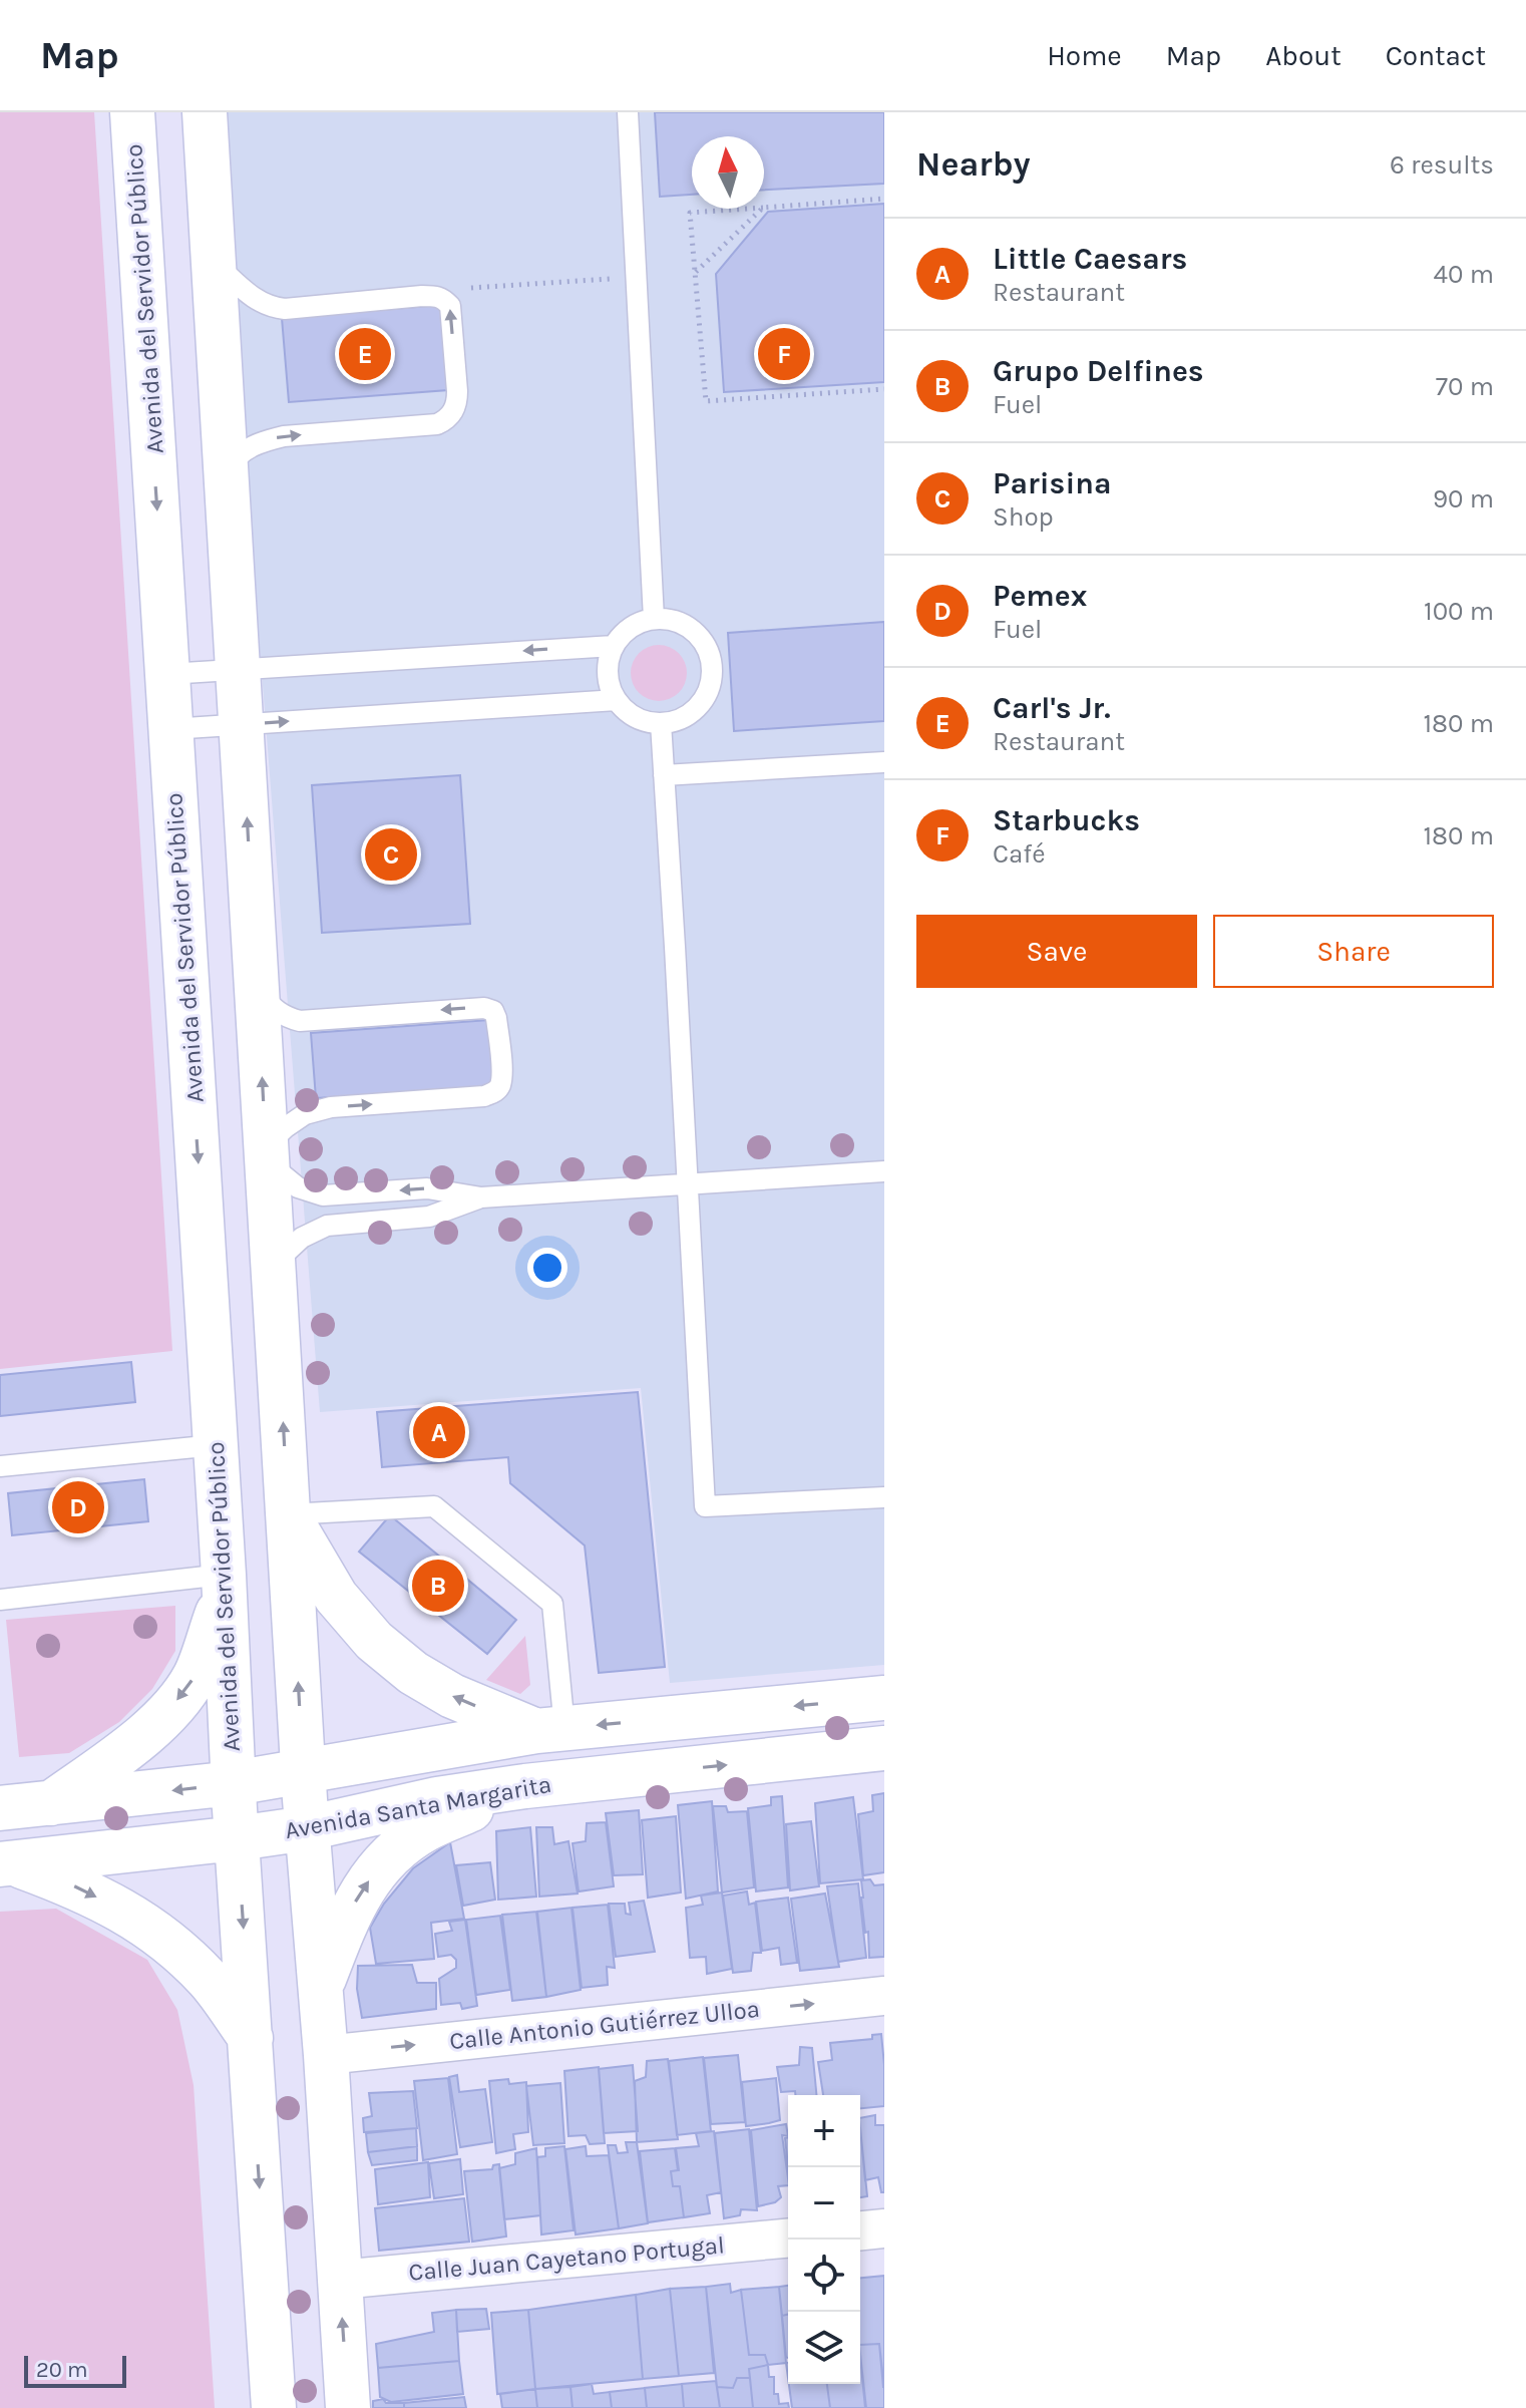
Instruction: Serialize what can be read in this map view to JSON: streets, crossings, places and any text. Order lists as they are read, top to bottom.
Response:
{
  "streets": {
    "main road": ["Avenida del Servidor Público", "Avenida Santa Margarita"],
    "street": ["Calle Antonio Gutiérrez Ulloa", "Calle Juan Cayetano Portugal"]
  },
  "crossings": [
    ["Avenida del Servidor Público", "Avenida Santa Margarita"]
  ],
  "one_way": ["Calle Antonio Gutiérrez Ulloa"],
  "scale_bar": "20 m",
  "north": "top",
  "page": {
    "header": "Map",
    "nav": [
      "Home",
      "Map",
      "About",
      "Contact"
    ],
    "heading": ["Nearby", "6 results"],
    "list": [
      {
        "mark": "A",
        "name": "Little Caesars",
        "note": "Restaurant",
        "value": "40 m"
      },
      {
        "mark": "B",
        "name": "Grupo Delfines",
        "note": "Fuel",
        "value": "70 m"
      },
      {
        "mark": "C",
        "name": "Parisina",
        "note": "Shop",
        "value": "90 m"
      },
      {
        "mark": "D",
        "name": "Pemex",
        "note": "Fuel",
        "value": "100 m"
      },
      {
        "mark": "E",
        "name": "Carl's Jr.",
        "note": "Restaurant",
        "value": "180 m"
      },
      {
        "mark": "F",
        "name": "Starbucks",
        "note": "Café",
        "value": "180 m"
      }
    ],
    "pins": [
      "E",
      "F",
      "C",
      "A",
      "D",
      "B"
    ],
    "buttons": ["Save", "Share"],
    "map_buttons": ["+", "−"],
    "scale": "20 m"
  }
}
